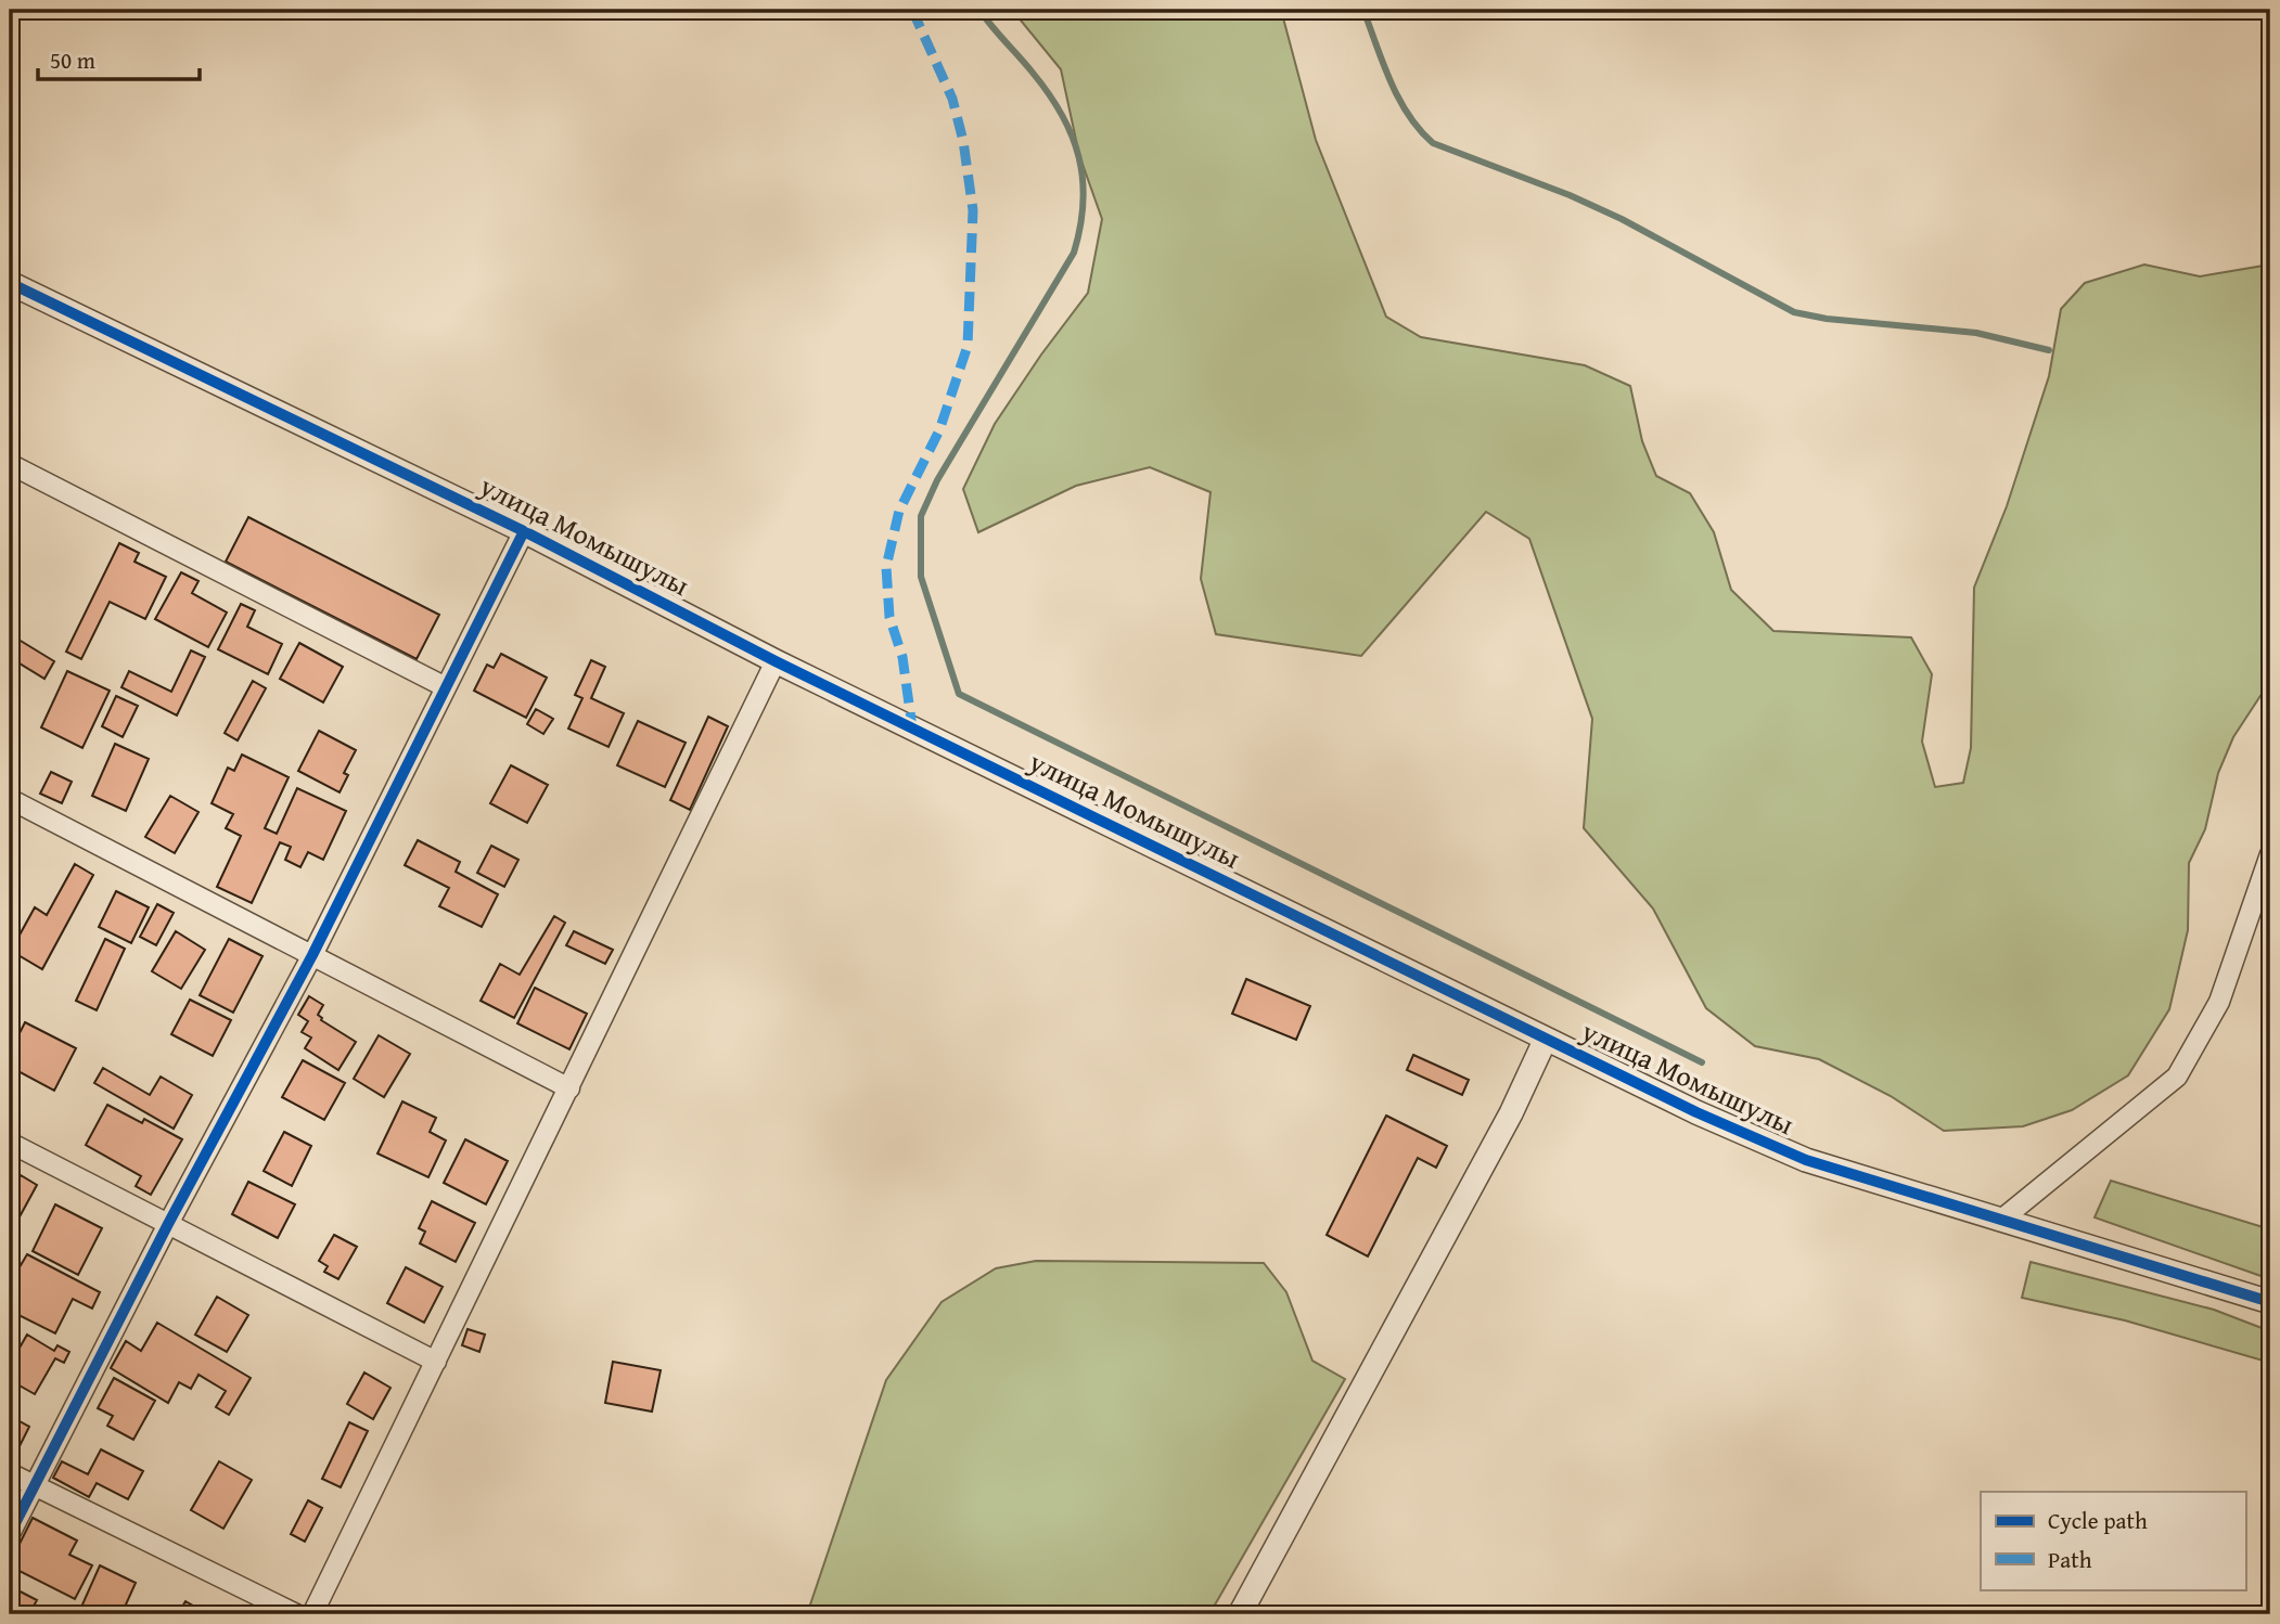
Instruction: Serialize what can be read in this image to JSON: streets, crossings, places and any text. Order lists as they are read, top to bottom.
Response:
{
  "streets": {
    "street": ["улица Момышулы"]
  },
  "legend": ["Cycle path", "Path"],
  "scale_bar": "50 m"
}
